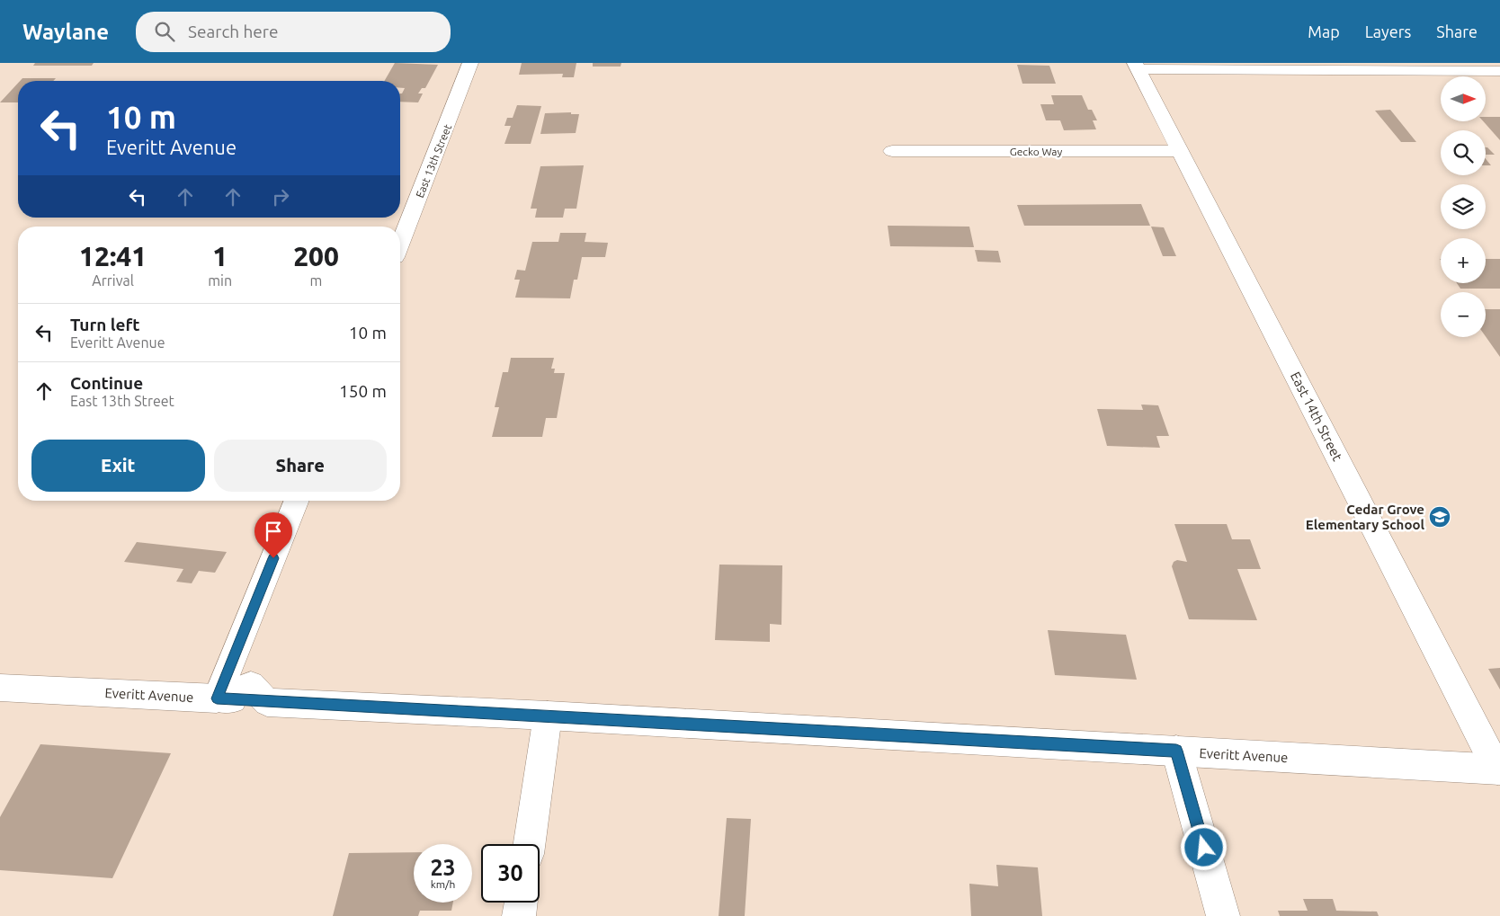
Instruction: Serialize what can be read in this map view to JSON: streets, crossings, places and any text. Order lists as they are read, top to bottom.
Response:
{
  "streets": {
    "street": [
      "Gecko Way",
      "East 13th Street",
      "East 14th Street",
      "Everitt Avenue"
    ]
  },
  "crossings": [
    ["Gecko Way", "East 14th Street"],
    ["East 14th Street", "Everitt Avenue"]
  ],
  "places": {
    "school or university": ["Cedar Grove Elementary School"]
  },
  "north": "right",
  "page": {
    "header": "Waylane",
    "search": "Search here",
    "nav": ["Map", "Layers", "Share"],
    "map_buttons": ["+", "−"],
    "turn": ["10 m", "Everitt Avenue"],
    "eta": [
      "12:41",
      "Arrival",
      "1",
      "min",
      "200",
      "m"
    ],
    "list": [
      {
        "name": "Turn left",
        "note": "Everitt Avenue",
        "value": "10 m"
      },
      {
        "name": "Continue",
        "note": "East 13th Street",
        "value": "150 m"
      }
    ],
    "buttons": ["Exit", "Share"],
    "speed": "23 km/h",
    "limit": "30"
  }
}
